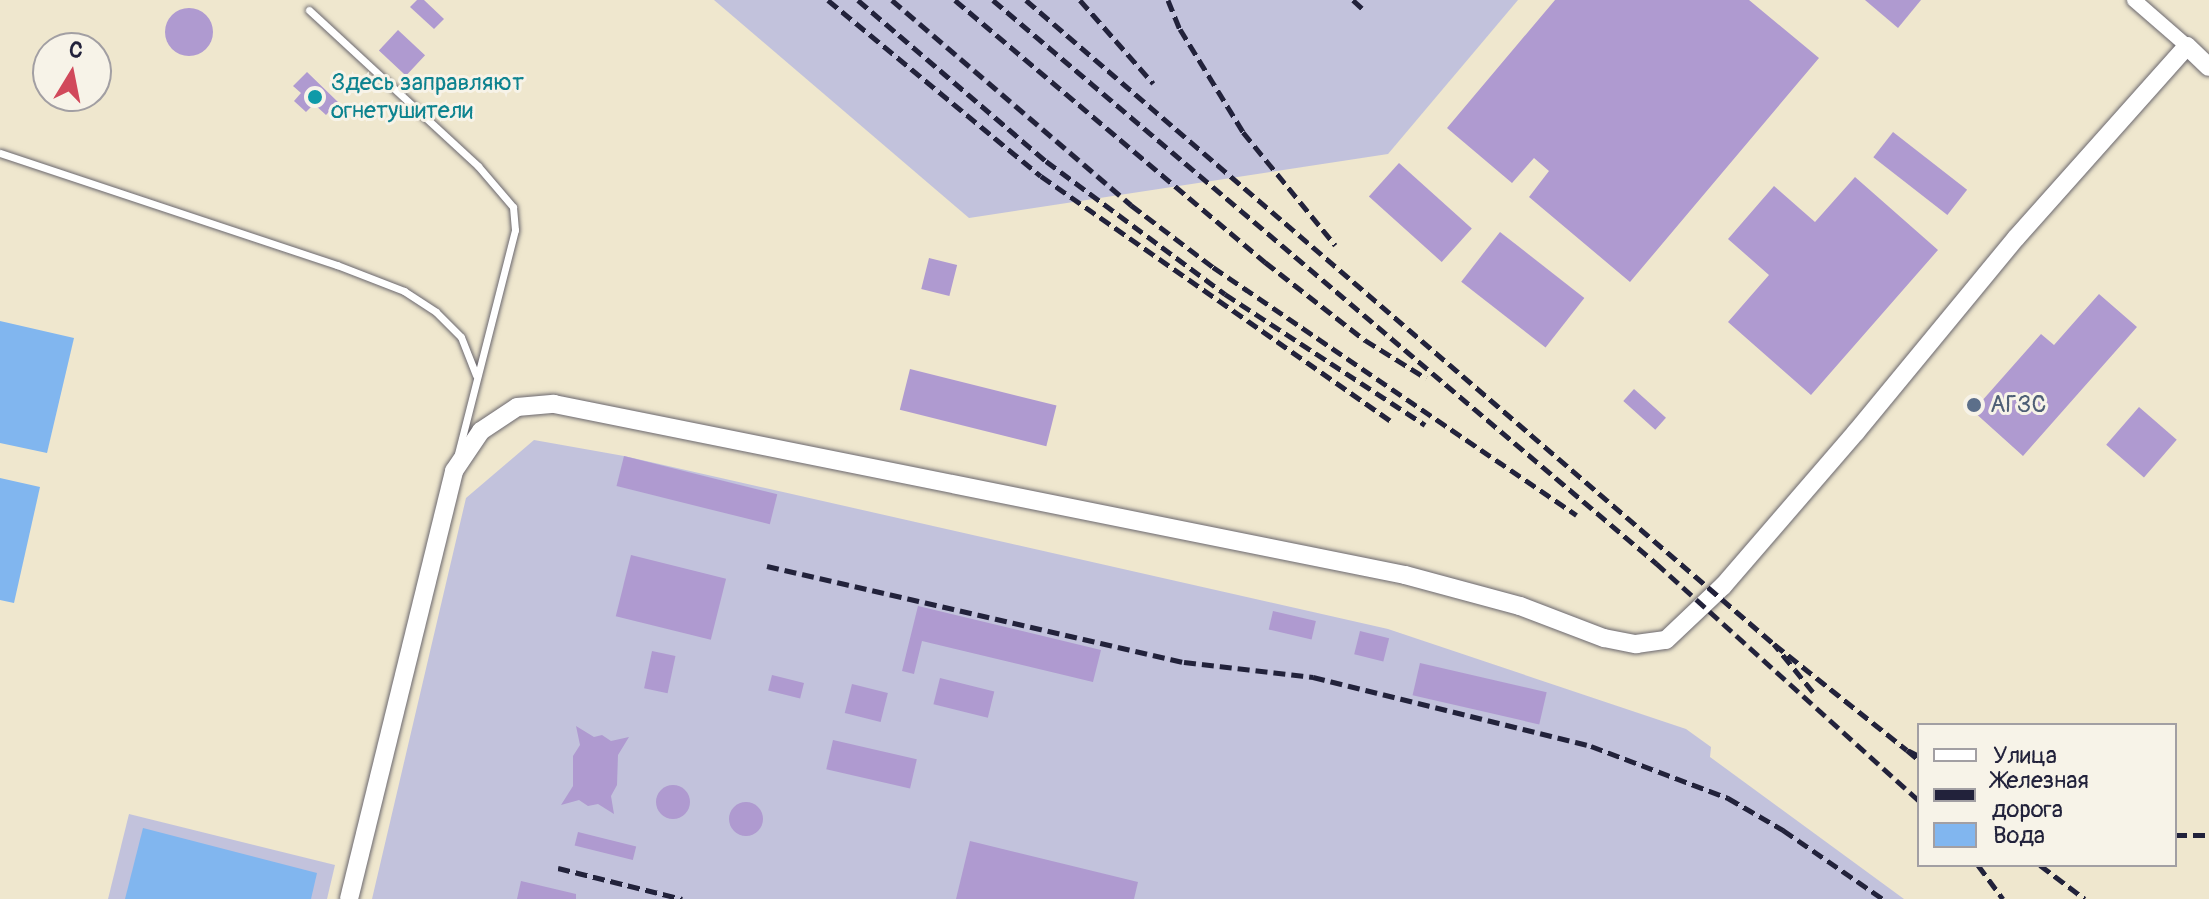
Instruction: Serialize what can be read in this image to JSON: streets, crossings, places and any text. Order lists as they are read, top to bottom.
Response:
{
  "places": ["Здесь заправляют огнетушители", "АГЗС"],
  "legend": ["Улица", "Железная дорога", "Вода"],
  "north": "top"
}
